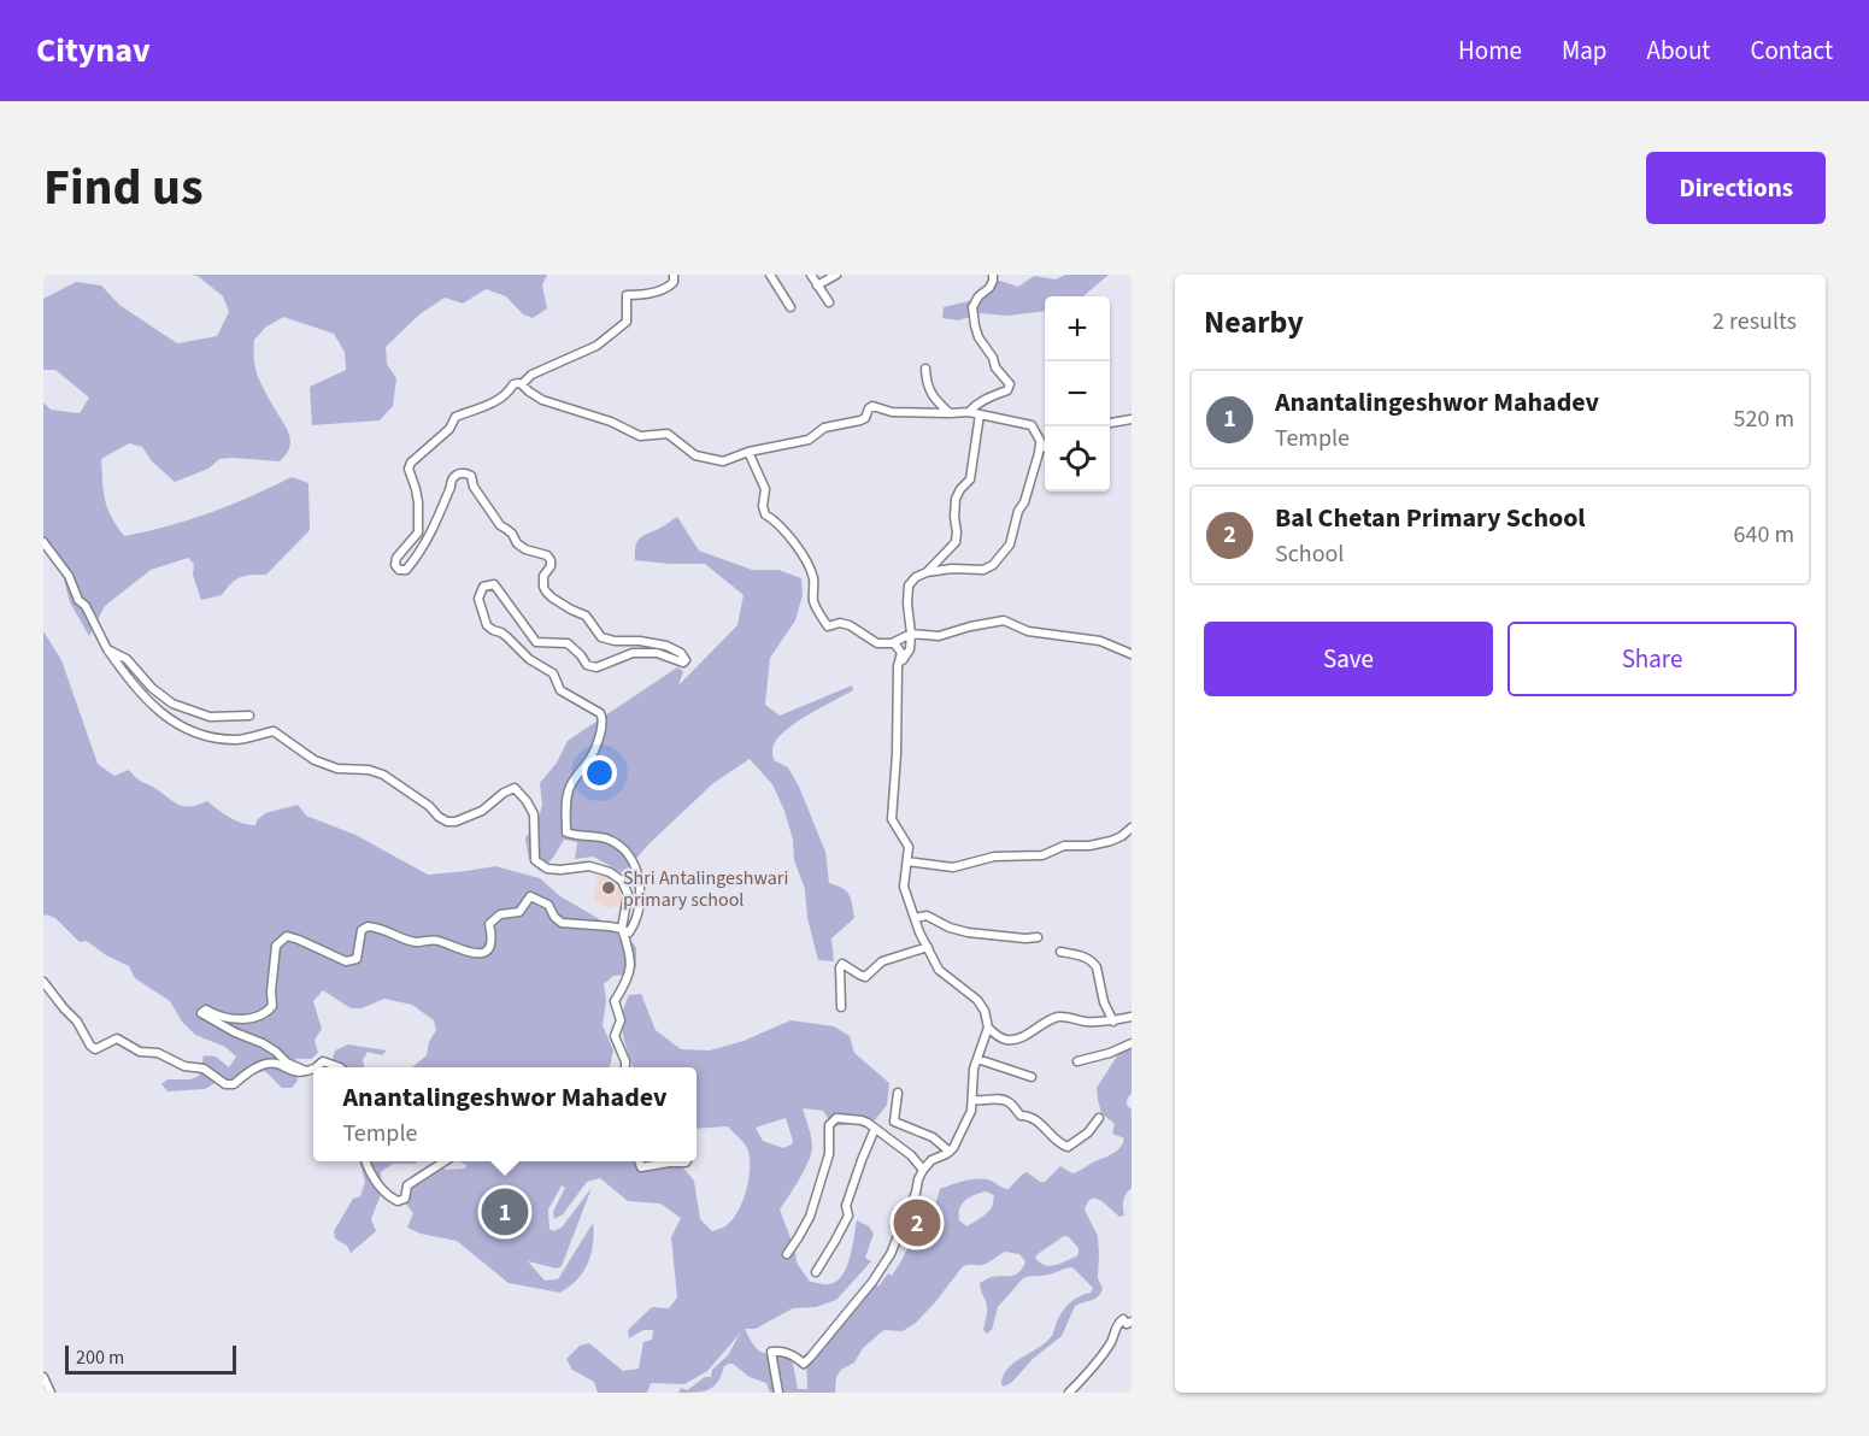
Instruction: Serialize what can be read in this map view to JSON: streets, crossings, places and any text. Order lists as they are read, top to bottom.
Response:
{
  "places": ["Shri Antalingeshwari primary school"],
  "scale_bar": "200 m",
  "page": {
    "header": "Citynav",
    "nav": [
      "Home",
      "Map",
      "About",
      "Contact"
    ],
    "title": "Find us",
    "buttons": [
      "Directions",
      ["Save", "Share"]
    ],
    "heading": ["Nearby", "2 results"],
    "map_buttons": ["+", "−"],
    "list": [
      {
        "mark": "1",
        "name": "Anantalingeshwor Mahadev",
        "note": "Temple",
        "value": "520 m"
      },
      {
        "mark": "2",
        "name": "Bal Chetan Primary School",
        "note": "School",
        "value": "640 m"
      }
    ],
    "popup": ["Anantalingeshwor Mahadev", "Temple"],
    "pins": ["1", "2"],
    "scale": "200 m"
  }
}
